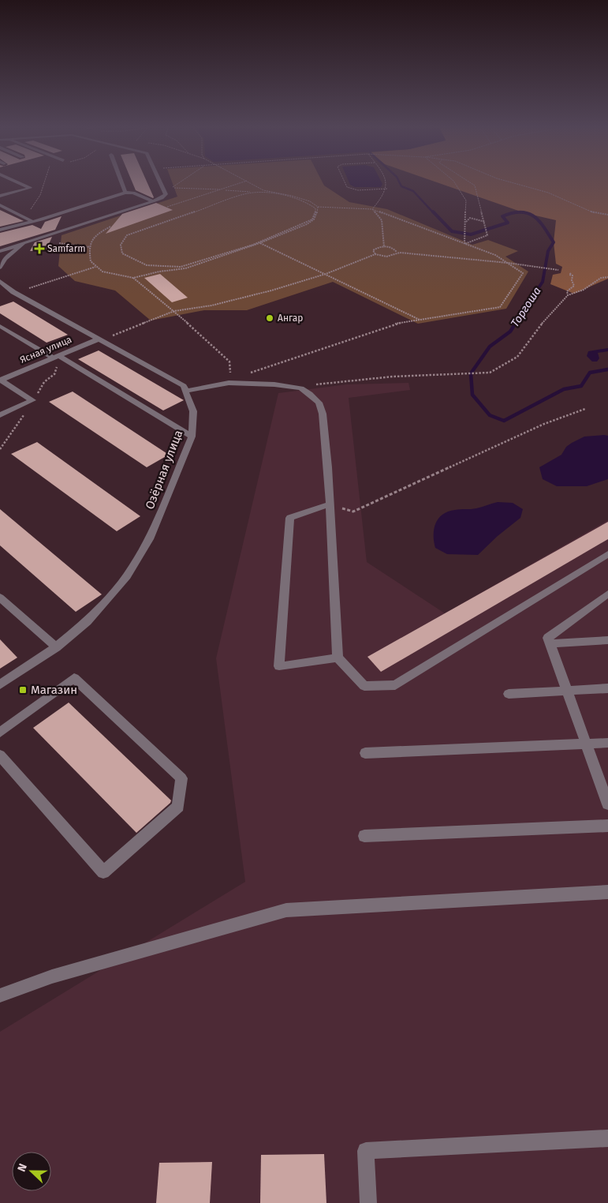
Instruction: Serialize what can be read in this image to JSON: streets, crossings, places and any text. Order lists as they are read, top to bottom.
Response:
{
  "streets": {
    "street": ["Ясная улица", "Озёрная улица"]
  },
  "crossings": [
    ["Ясная улица", "Озёрная улица"]
  ],
  "water": ["Торгоша"],
  "places": {
    "health": ["Samfarm"],
    "other": ["Ангар"],
    "transit": ["Магазин"]
  },
  "north": "left"
}
